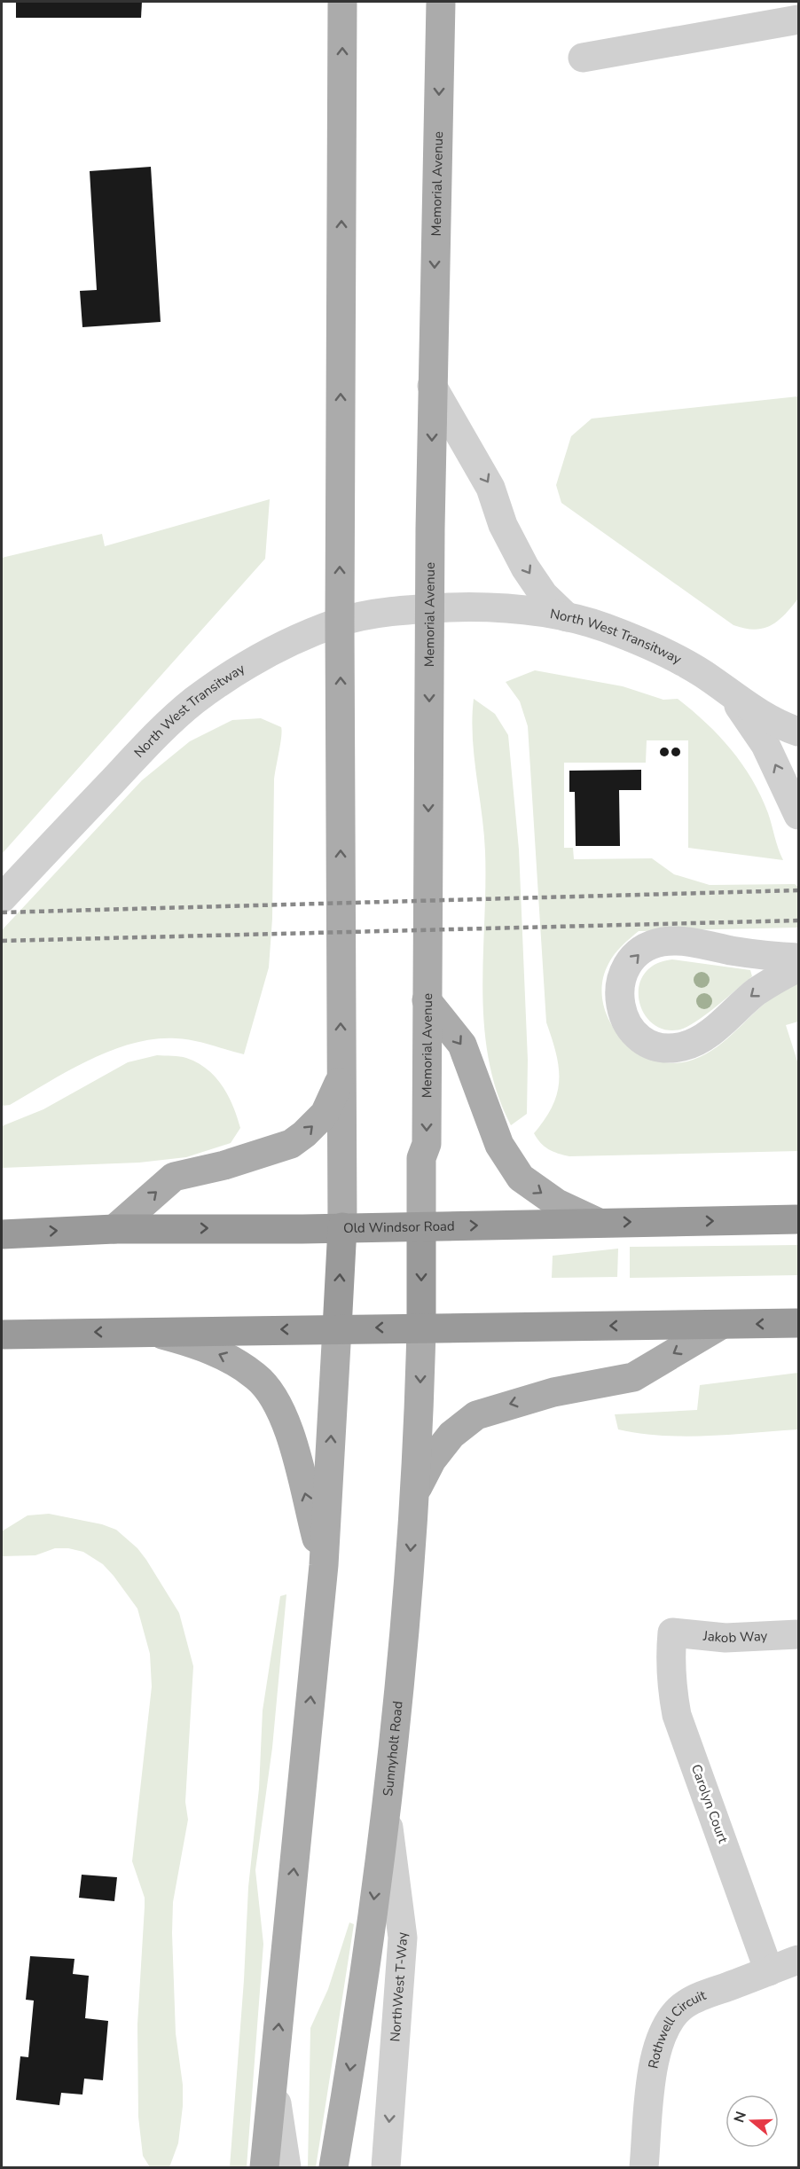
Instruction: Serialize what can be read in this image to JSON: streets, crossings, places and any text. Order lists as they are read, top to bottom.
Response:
{
  "streets": {
    "highway": ["Old Windsor Road"],
    "main road": ["Memorial Avenue", "Sunnyholt Road"],
    "street": [
      "North West Transitway",
      "Jakob Way",
      "Carolyn Court",
      "NorthWest T-Way",
      "Rothwell Circuit"
    ]
  },
  "crossings": [
    ["Memorial Avenue", "North West Transitway"],
    ["Memorial Avenue", "Old Windsor Road"],
    ["Jakob Way", "Carolyn Court"],
    ["Sunnyholt Road", "NorthWest T-Way"],
    ["Carolyn Court", "Rothwell Circuit"]
  ],
  "one_way": ["NorthWest T-Way"],
  "north": "left"
}
